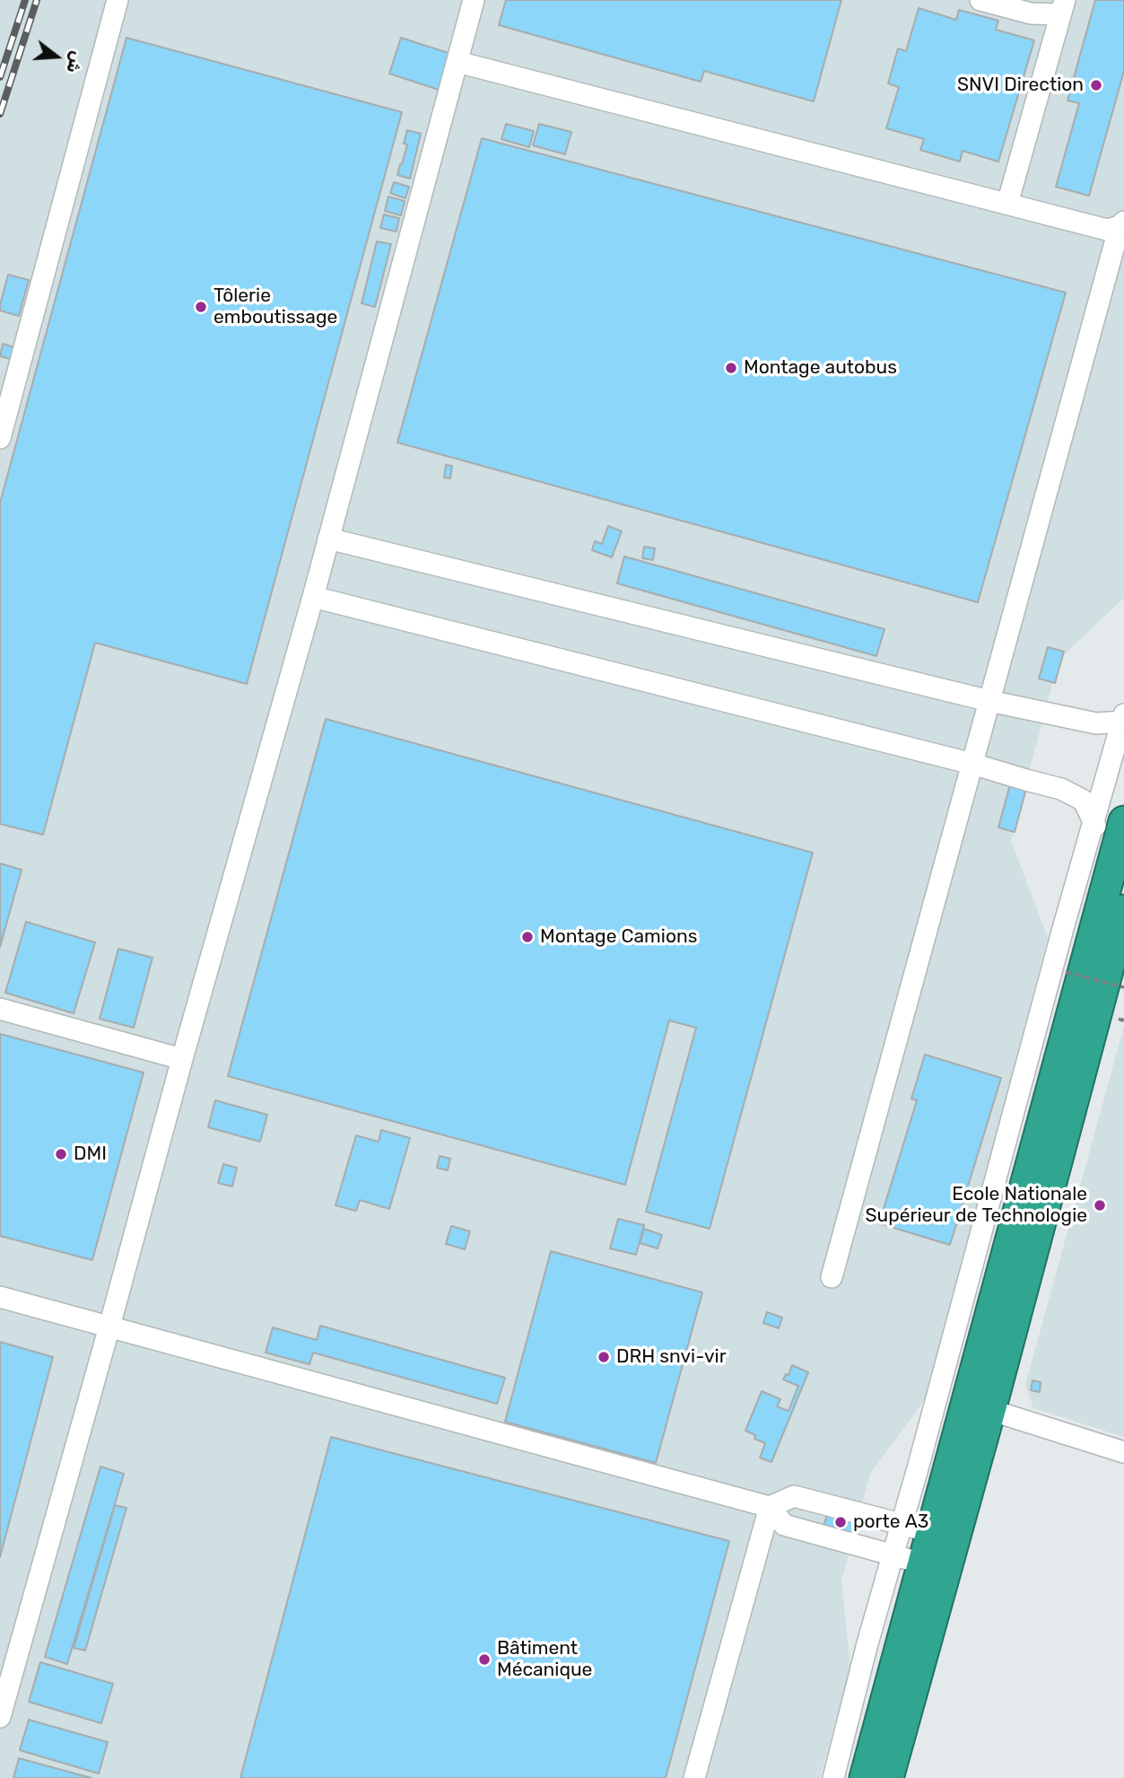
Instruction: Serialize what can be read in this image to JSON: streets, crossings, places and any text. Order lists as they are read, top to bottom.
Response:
{
  "places": [
    "SNVI Direction",
    "Tôlerie emboutissage",
    "Montage autobus",
    "Montage Camions",
    "DMI",
    "Ecole Nationale Supérieur de Technologie",
    "DRH snvi-vir",
    "porte A3",
    "Bâtiment Mécanique"
  ],
  "north": "right"
}
